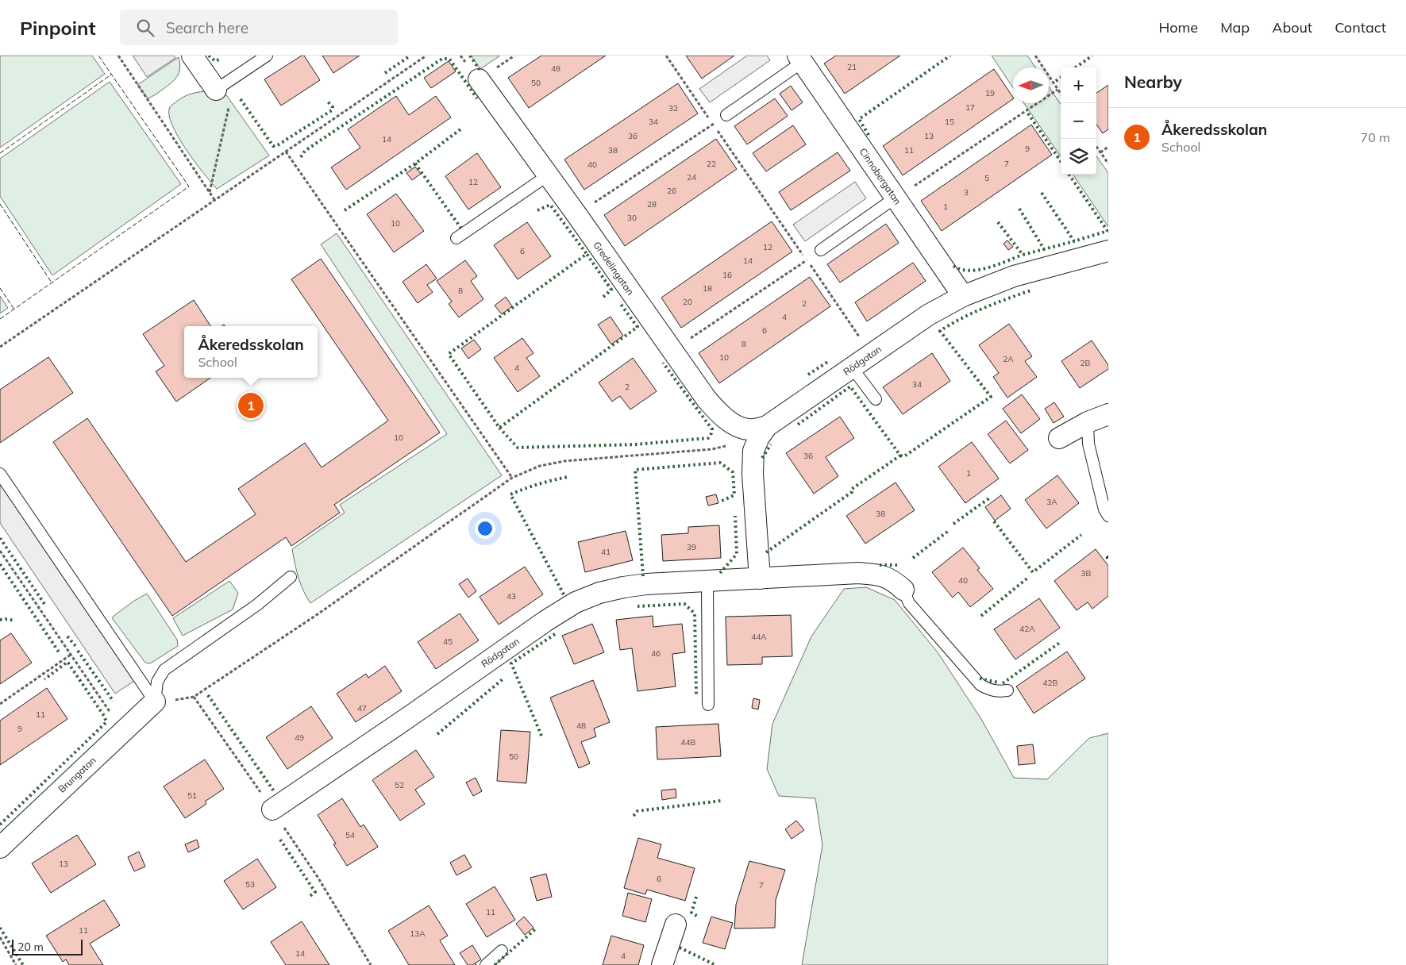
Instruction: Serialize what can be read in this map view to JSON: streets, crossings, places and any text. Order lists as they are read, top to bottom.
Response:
{
  "streets": {
    "street": [
      "Cinnobergatan",
      "Gredelingatan",
      "Rödgatan",
      "Brungatan"
    ]
  },
  "crossings": [
    ["Cinnobergatan", "Rödgatan"],
    ["Gredelingatan", "Rödgatan"]
  ],
  "house_numbers": [
    "21",
    "48",
    "50",
    "19",
    "17",
    "32",
    "34",
    "15",
    "36",
    "13",
    "14",
    "9",
    "38",
    "11",
    "22",
    "7",
    "40",
    "24",
    "5",
    "12",
    "26",
    "3",
    "28",
    "1",
    "30",
    "10",
    "12",
    "6",
    "14",
    "16",
    "18",
    "8",
    "20",
    "2",
    "4",
    "6",
    "8",
    "10",
    "2A",
    "2B",
    "4",
    "34",
    "2",
    "10",
    "36",
    "1",
    "3A",
    "38",
    "39",
    "41",
    "3B",
    "40",
    "43",
    "42A",
    "44A",
    "45",
    "46",
    "42B",
    "47",
    "11",
    "48",
    "9",
    "49",
    "44B",
    "50",
    "52",
    "51",
    "54",
    "13",
    "6",
    "53",
    "7",
    "11",
    "11",
    "13A",
    "14",
    "4"
  ],
  "scale_bar": "20 m",
  "north": "left",
  "page": {
    "header": "Pinpoint",
    "search": "Search here",
    "nav": [
      "Home",
      "Map",
      "About",
      "Contact"
    ],
    "heading": "Nearby",
    "map_buttons": ["+", "−"],
    "list": [
      {
        "mark": "1",
        "name": "Åkeredsskolan",
        "note": "School",
        "value": "70 m"
      }
    ],
    "popup": ["Åkeredsskolan", "School"],
    "pins": "1",
    "scale": "20 m"
  }
}
